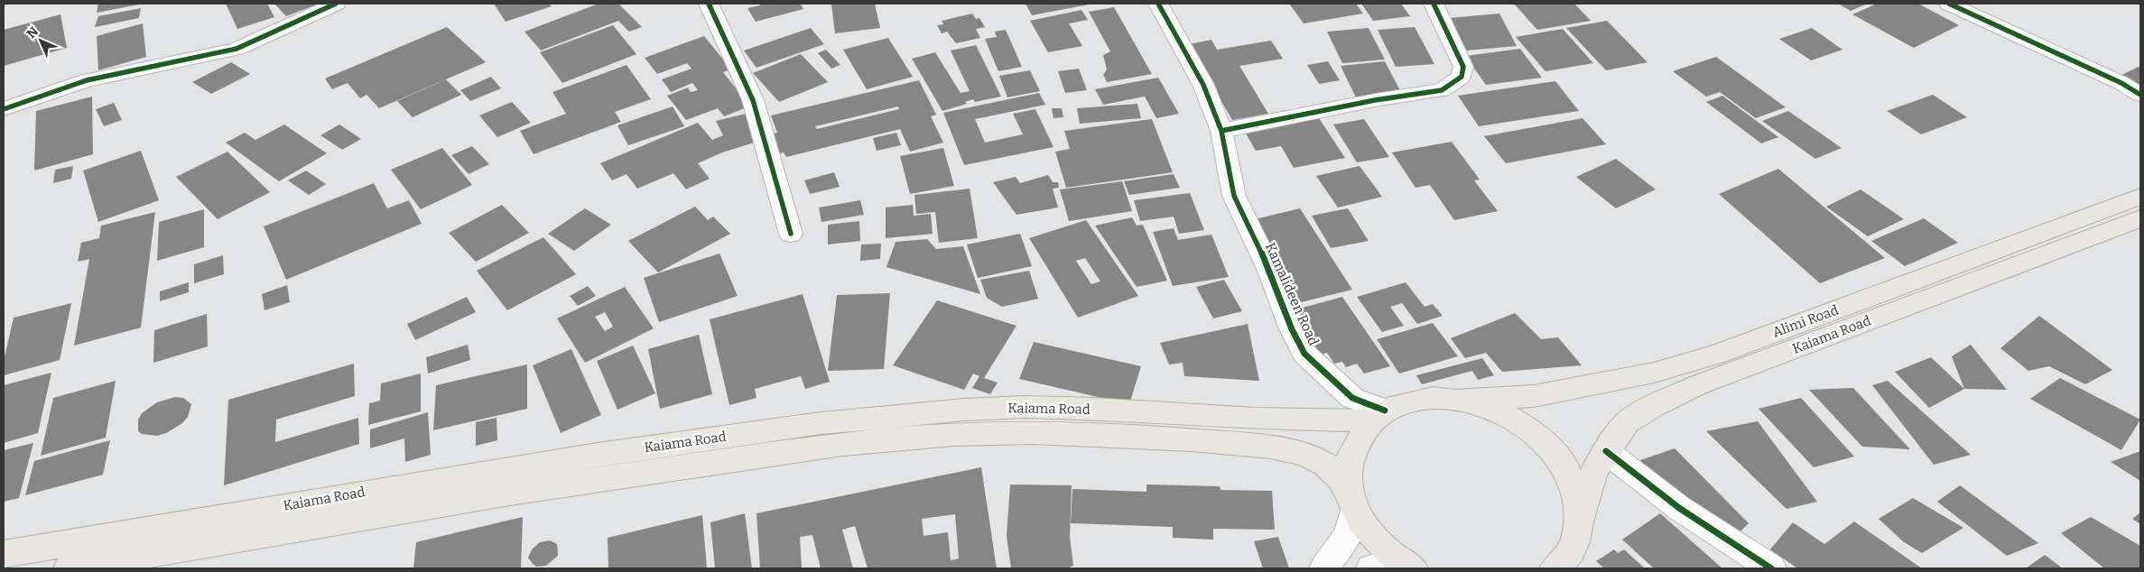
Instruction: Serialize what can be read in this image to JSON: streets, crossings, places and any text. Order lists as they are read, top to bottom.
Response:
{
  "streets": {
    "highway": ["Alimi Road", "Kaiama Road"],
    "street": ["Kamalideen Road"]
  },
  "crossings": [
    ["Kamalideen Road", "Alimi Road"],
    ["Kamalideen Road", "Kaiama Road"],
    ["Alimi Road", "Kaiama Road"]
  ],
  "north": "top left"
}
